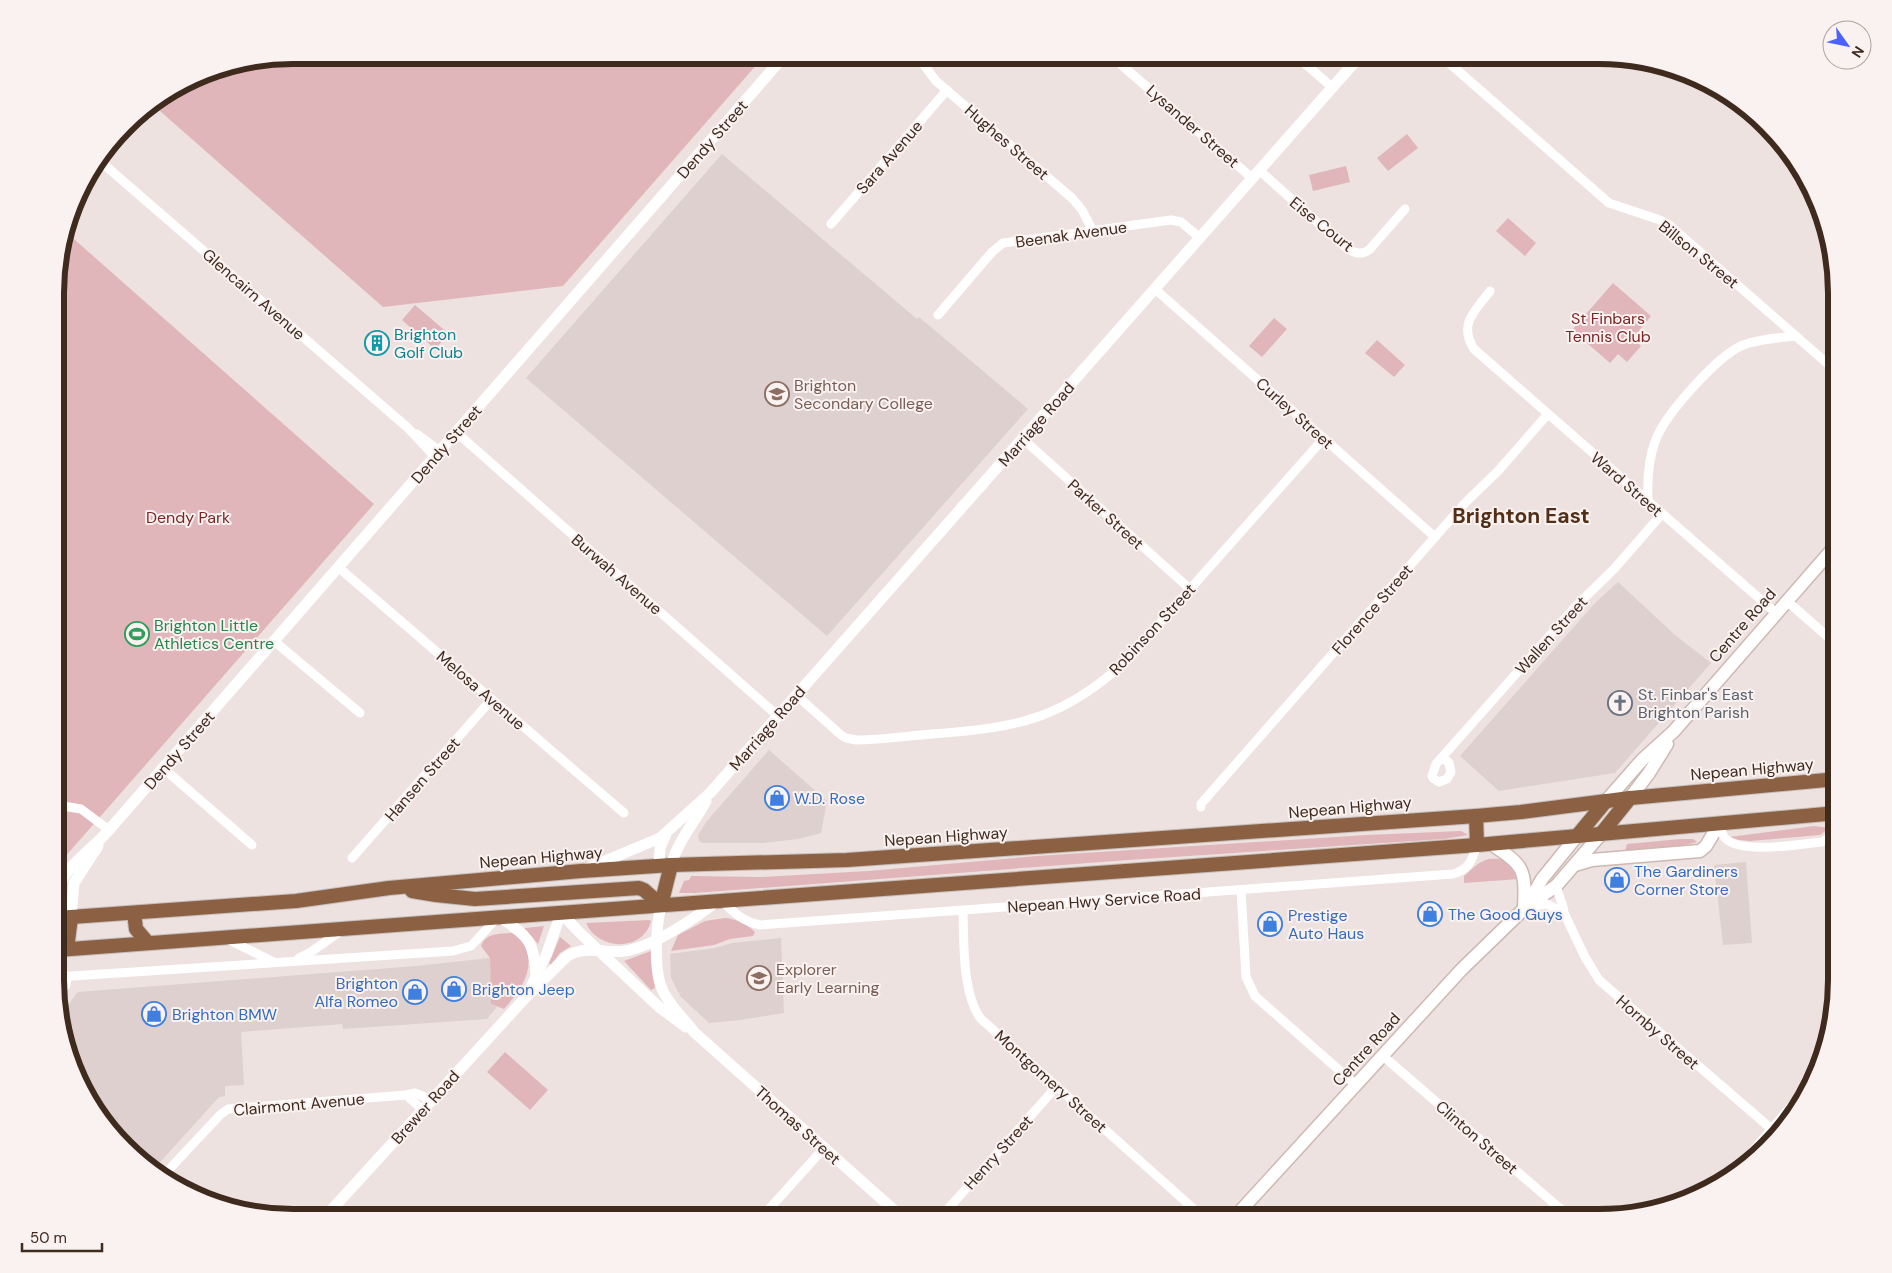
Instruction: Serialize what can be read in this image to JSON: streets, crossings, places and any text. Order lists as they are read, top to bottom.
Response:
{
  "streets": {
    "highway": ["Centre Road", "Nepean Highway"],
    "street": [
      "Lysander Street",
      "Dendy Street",
      "Hughes Street",
      "Sara Avenue",
      "Eise Court",
      "Beenak Avenue",
      "Billson Street",
      "Glencairn Avenue",
      "Curley Street",
      "Marriage Road",
      "Ward Street",
      "Parker Street",
      "Burwah Avenue",
      "Florence Street",
      "Robinson Street",
      "Wallen Street",
      "Melosa Avenue",
      "Hansen Street",
      "Nepean Hwy Service Road",
      "Hornby Street",
      "Montgomery Street",
      "Clairmont Avenue",
      "Brewer Road",
      "Thomas Street",
      "Clinton Street",
      "Henry Street"
    ]
  },
  "crossings": [
    ["Lysander Street", "Eise Court"],
    ["Lysander Street", "Marriage Road"],
    ["Dendy Street", "Glencairn Avenue"],
    ["Dendy Street", "Burwah Avenue"],
    ["Dendy Street", "Melosa Avenue"],
    ["Dendy Street", "Nepean Highway"],
    ["Hughes Street", "Sara Avenue"],
    ["Hughes Street", "Beenak Avenue"],
    ["Eise Court", "Marriage Road"],
    ["Beenak Avenue", "Marriage Road"],
    ["Curley Street", "Marriage Road"],
    ["Curley Street", "Florence Street"],
    ["Curley Street", "Robinson Street"],
    ["Marriage Road", "Parker Street"],
    ["Marriage Road", "Burwah Avenue"],
    ["Marriage Road", "Robinson Street"],
    ["Marriage Road", "Nepean Highway"],
    ["Ward Street", "Florence Street"],
    ["Ward Street", "Centre Road"],
    ["Ward Street", "Wallen Street"],
    ["Parker Street", "Robinson Street"],
    ["Centre Road", "Nepean Highway"],
    ["Centre Road", "Hornby Street"],
    ["Centre Road", "Clinton Street"],
    ["Melosa Avenue", "Hansen Street"],
    ["Nepean Hwy Service Road", "Montgomery Street"],
    ["Nepean Hwy Service Road", "Brewer Road"],
    ["Montgomery Street", "Henry Street"],
    ["Clairmont Avenue", "Brewer Road"],
    ["Brewer Road", "Thomas Street"]
  ],
  "districts": ["Brighton East"],
  "parks": ["St Finbars Tennis Club", "Dendy Park"],
  "places": {
    "building": ["Brighton Golf Club"],
    "school or university": ["Brighton Secondary College", "Explorer Early Learning"],
    "sports": ["Brighton Little Athletics Centre"],
    "church": ["St. Finbar's East Brighton Parish"],
    "shop": [
      "W.D. Rose",
      "The Gardiners Corner Store",
      "The Good Guys",
      "Prestige Auto Haus",
      "Brighton Jeep",
      "Brighton Alfa Romeo",
      "Brighton BMW"
    ]
  },
  "scale_bar": "50 m",
  "north": "bottom right"
}
